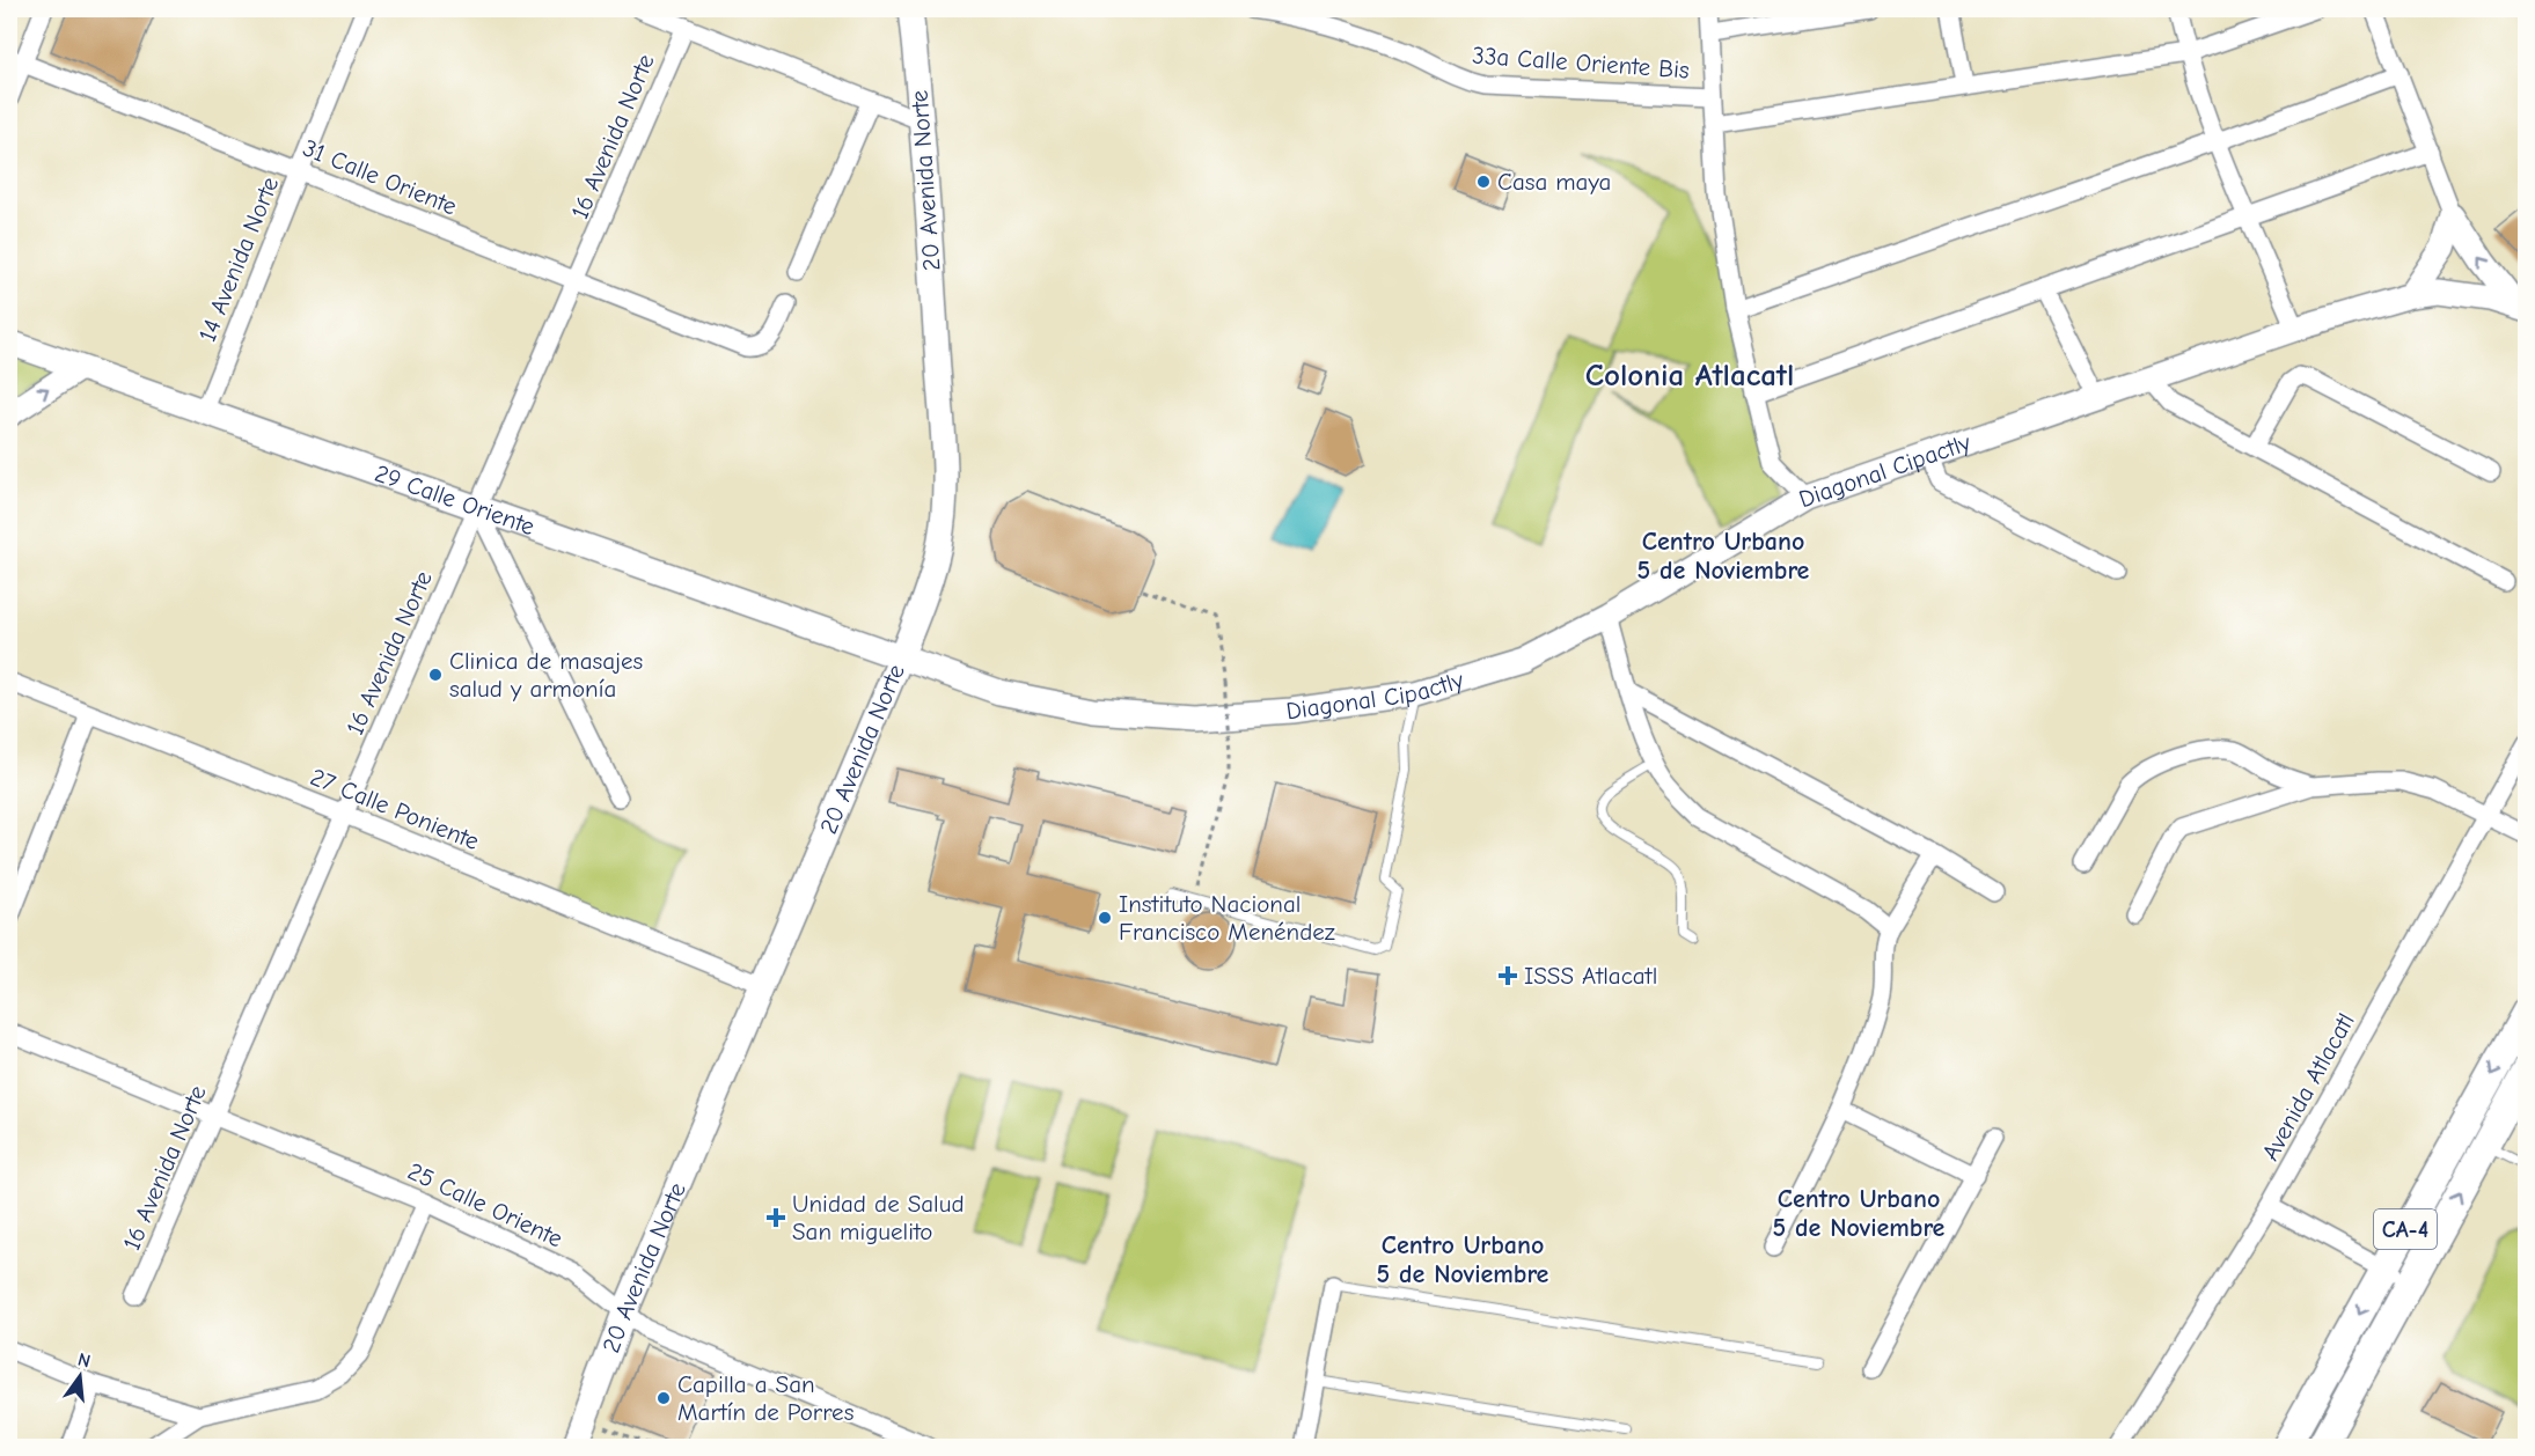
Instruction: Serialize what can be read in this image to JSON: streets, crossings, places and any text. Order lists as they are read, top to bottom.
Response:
{
  "streets": {
    "main road": ["CA-4"],
    "street": [
      "33a Calle Oriente Bis",
      "16 Avenida Norte",
      "31 Calle Oriente",
      "20 Avenida Norte",
      "14 Avenida Norte",
      "Diagonal Cipactly",
      "29 Calle Oriente",
      "27 Calle Poniente",
      "Avenida Atlacatl",
      "25 Calle Oriente"
    ]
  },
  "crossings": [
    ["16 Avenida Norte", "31 Calle Oriente"],
    ["16 Avenida Norte", "29 Calle Oriente"],
    ["16 Avenida Norte", "27 Calle Poniente"],
    ["16 Avenida Norte", "25 Calle Oriente"],
    ["31 Calle Oriente", "14 Avenida Norte"],
    ["20 Avenida Norte", "Diagonal Cipactly"],
    ["20 Avenida Norte", "29 Calle Oriente"],
    ["20 Avenida Norte", "27 Calle Poniente"],
    ["20 Avenida Norte", "25 Calle Oriente"],
    ["14 Avenida Norte", "29 Calle Oriente"],
    ["Diagonal Cipactly", "29 Calle Oriente"]
  ],
  "districts": [
    "Colonia Atlacatl",
    "Centro Urbano 5 de Noviembre",
    "Centro Urbano 5 de Noviembre",
    "Centro Urbano 5 de Noviembre"
  ],
  "places": {
    "other": [
      "Casa maya",
      "Clinica de masajes salud y armonía",
      "Instituto Nacional Francisco Menéndez",
      "Capilla a San Martín de Porres"
    ],
    "health": ["ISSS Atlacatl", "Unidad de Salud San miguelito"]
  },
  "north": "top"
}
